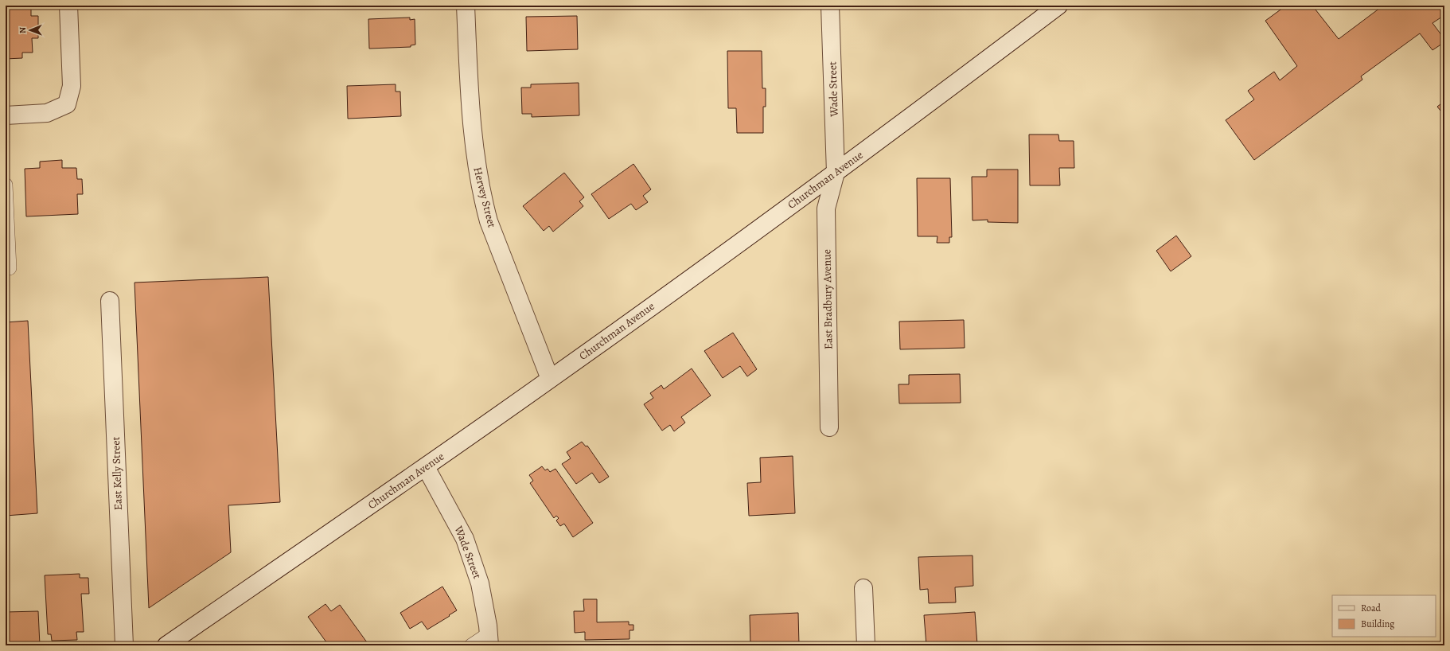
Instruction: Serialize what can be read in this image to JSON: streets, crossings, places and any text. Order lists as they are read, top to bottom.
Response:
{
  "streets": {
    "street": [
      "Wade Street",
      "Churchman Avenue",
      "Hervey Street",
      "East Bradbury Avenue",
      "East Kelly Street"
    ]
  },
  "crossings": [
    ["Wade Street", "Churchman Avenue"],
    ["Wade Street", "East Bradbury Avenue"],
    ["Churchman Avenue", "Hervey Street"],
    ["Churchman Avenue", "East Bradbury Avenue"]
  ],
  "legend": ["Road", "Building"],
  "north": "left"
}
